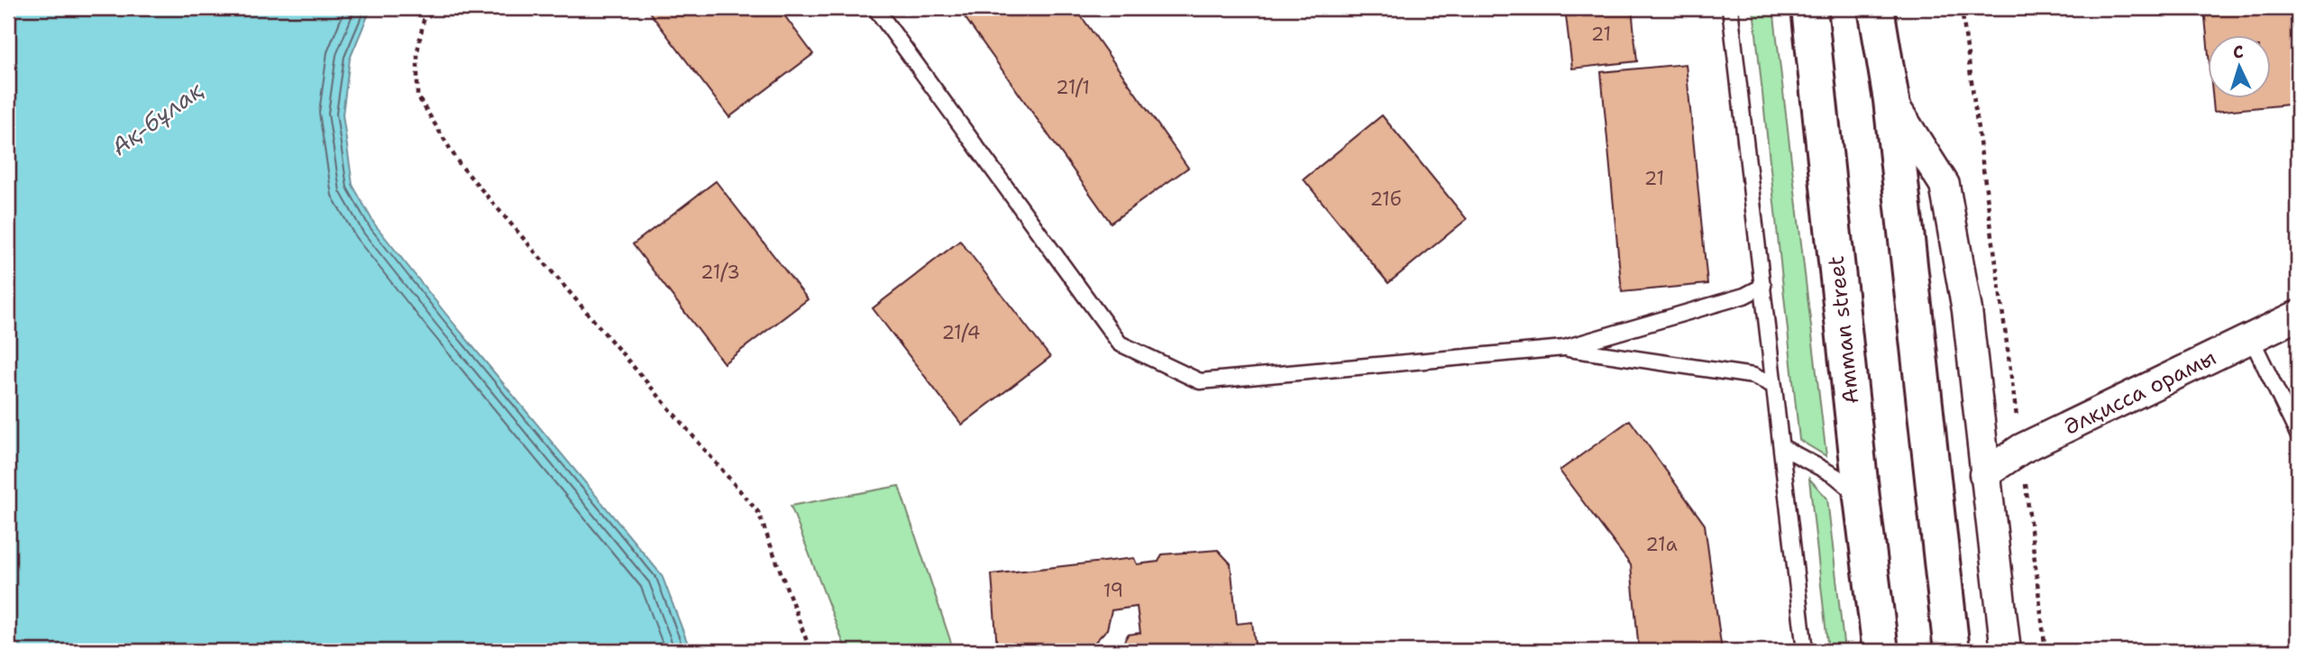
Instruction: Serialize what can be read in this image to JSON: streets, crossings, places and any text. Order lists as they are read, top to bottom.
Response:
{
  "streets": {
    "main road": ["Amman street"],
    "street": ["Әлқисса орамы"]
  },
  "water": ["Ақ-бұлақ"],
  "house_numbers": [
    "21",
    "21/1",
    "21",
    "21б",
    "21/3",
    "21/4",
    "21а",
    "19"
  ],
  "north": "top"
}
